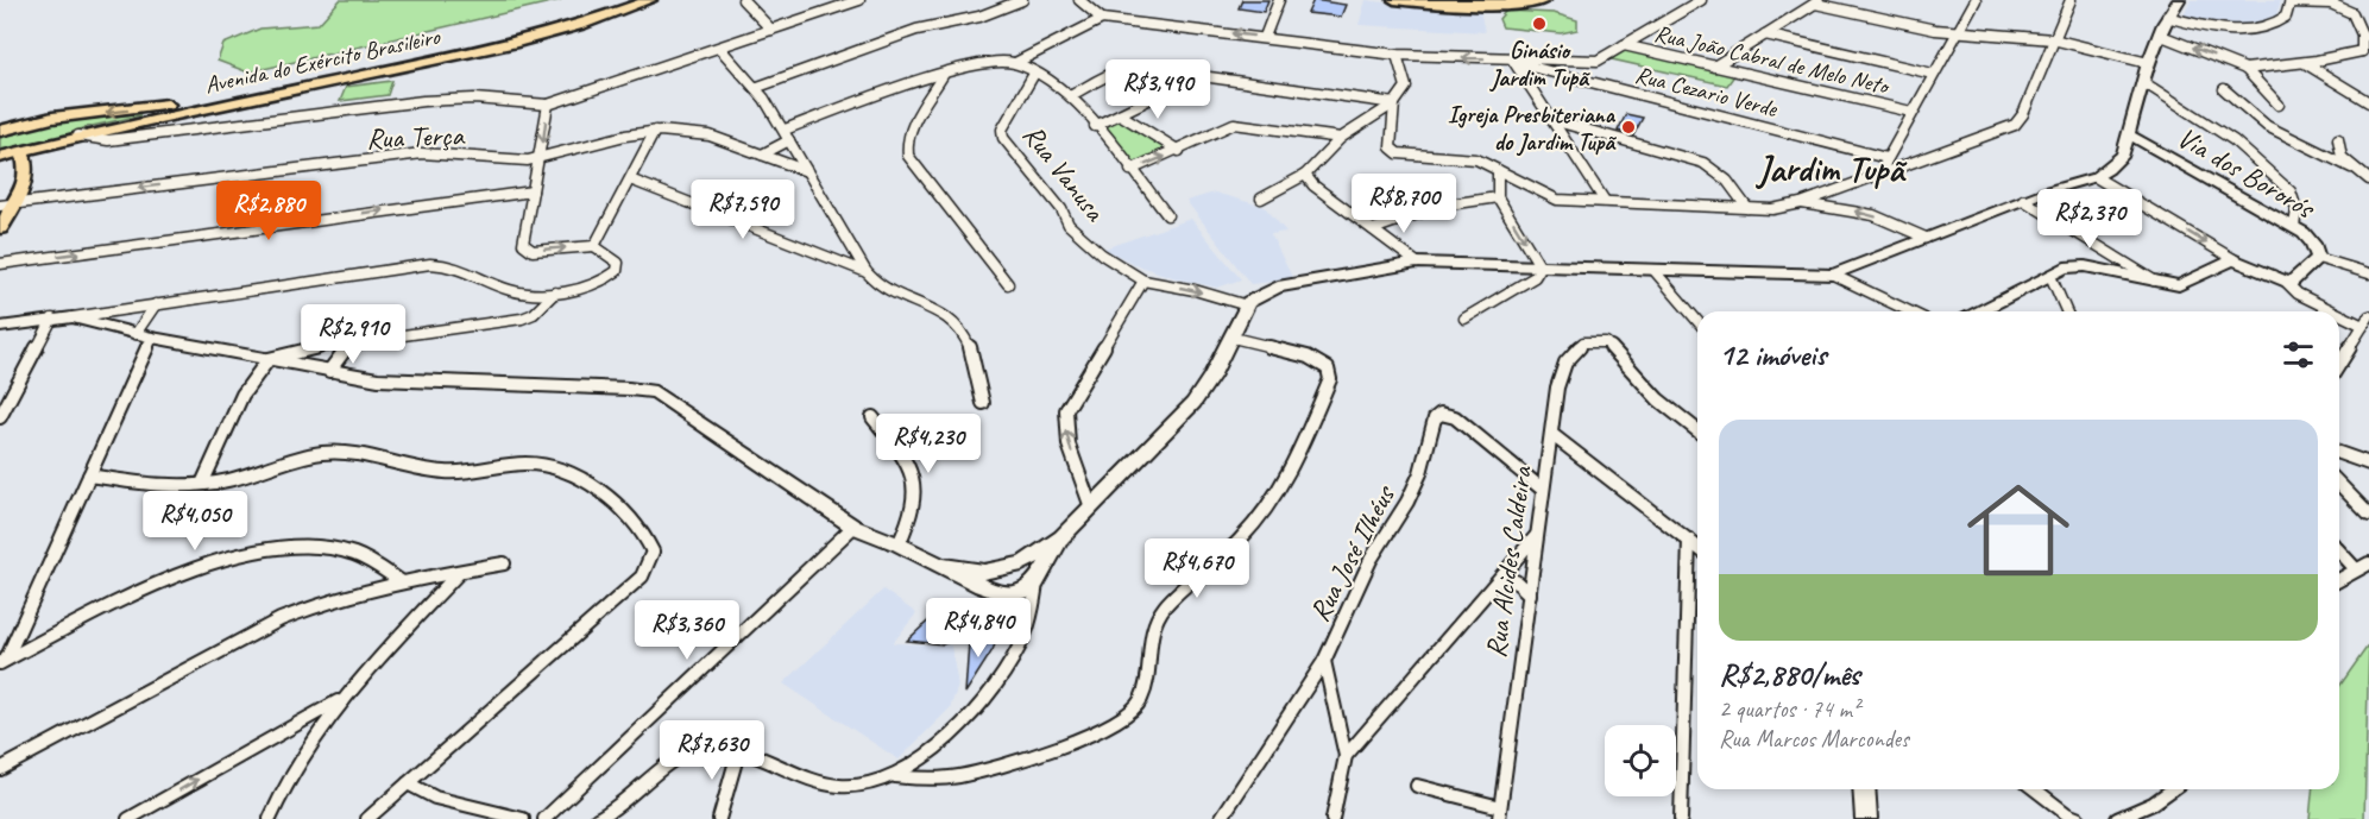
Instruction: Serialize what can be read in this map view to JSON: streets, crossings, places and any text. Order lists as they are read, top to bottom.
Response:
{
  "streets": {
    "main road": ["Avenida do Exército Brasileiro", "Via dos Bororós"],
    "street": [
      "Rua João Cabral de Melo Neto",
      "Rua Cezario Verde",
      "Rua Terça",
      "Rua Vanusa",
      "Rua José Ilhéus",
      "Rua Alcides Caldeira"
    ]
  },
  "crossings": [
    ["Rua José Ilhéus", "Rua Alcides Caldeira"]
  ],
  "districts": ["Jardim Tupã"],
  "places": ["Ginásio Jardim Tupã", "Igreja Presbiteriana do Jardim Tupã"],
  "page": {
    "price": [
      "R$3,490",
      "R$8,700",
      "R$7,590",
      "R$2,880",
      "R$2,370",
      "R$2,910",
      "R$4,230",
      "R$4,050",
      "R$4,670",
      "R$4,840",
      "R$3,360",
      "R$7,630"
    ],
    "heading": "12 imóveis",
    "list": [
      {
        "name": "R$2,880/mês",
        "note": "2 quartos · 74 m² · Rua Marcos Marcondes"
      }
    ]
  }
}
